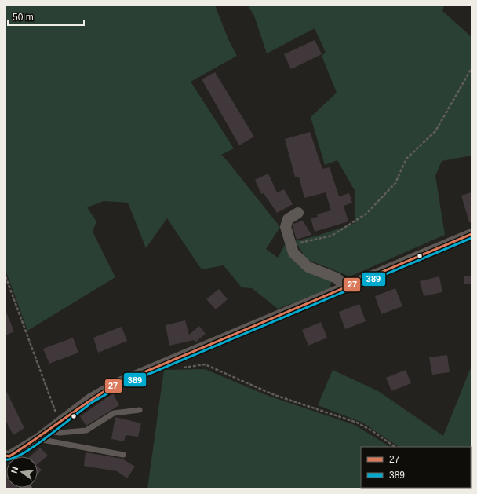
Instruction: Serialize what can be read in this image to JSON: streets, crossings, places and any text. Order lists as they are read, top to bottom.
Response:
{
  "lines": ["transit line 27", "transit line 389"],
  "legend": ["27", "389"],
  "scale_bar": "50 m",
  "north": "left"
}
